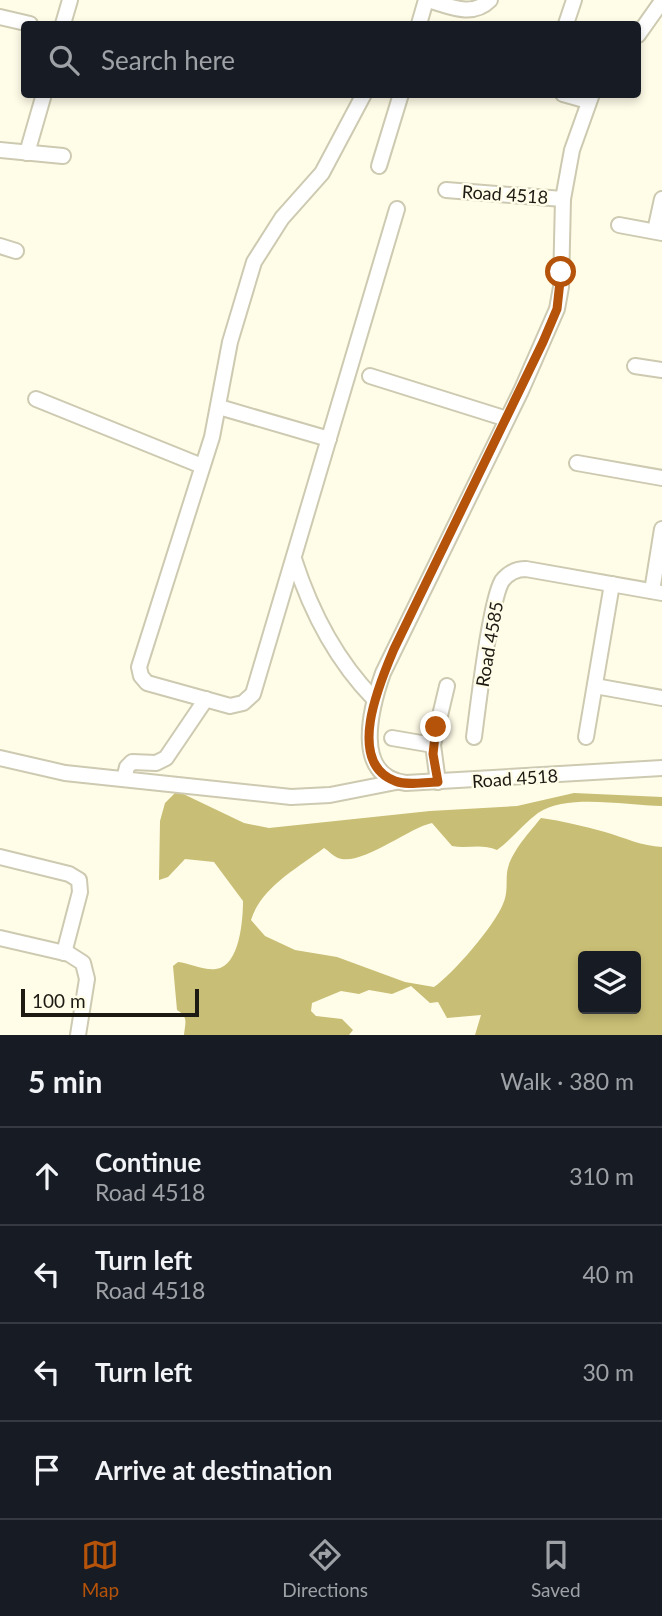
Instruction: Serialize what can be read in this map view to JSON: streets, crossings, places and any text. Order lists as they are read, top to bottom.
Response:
{
  "streets": {
    "street": ["Road 4518", "Road 4585"]
  },
  "scale_bar": "100 m",
  "page": {
    "search": "Search here",
    "scale": "100 m",
    "heading": ["5 min", "Walk · 380 m"],
    "list": [
      ["Continue", "Road 4518", "310 m"],
      ["Turn left", "Road 4518", "40 m"],
      ["Turn left", "30 m"],
      "Arrive at destination"
    ],
    "nav": ["Map", "Directions", "Saved"]
  }
}
